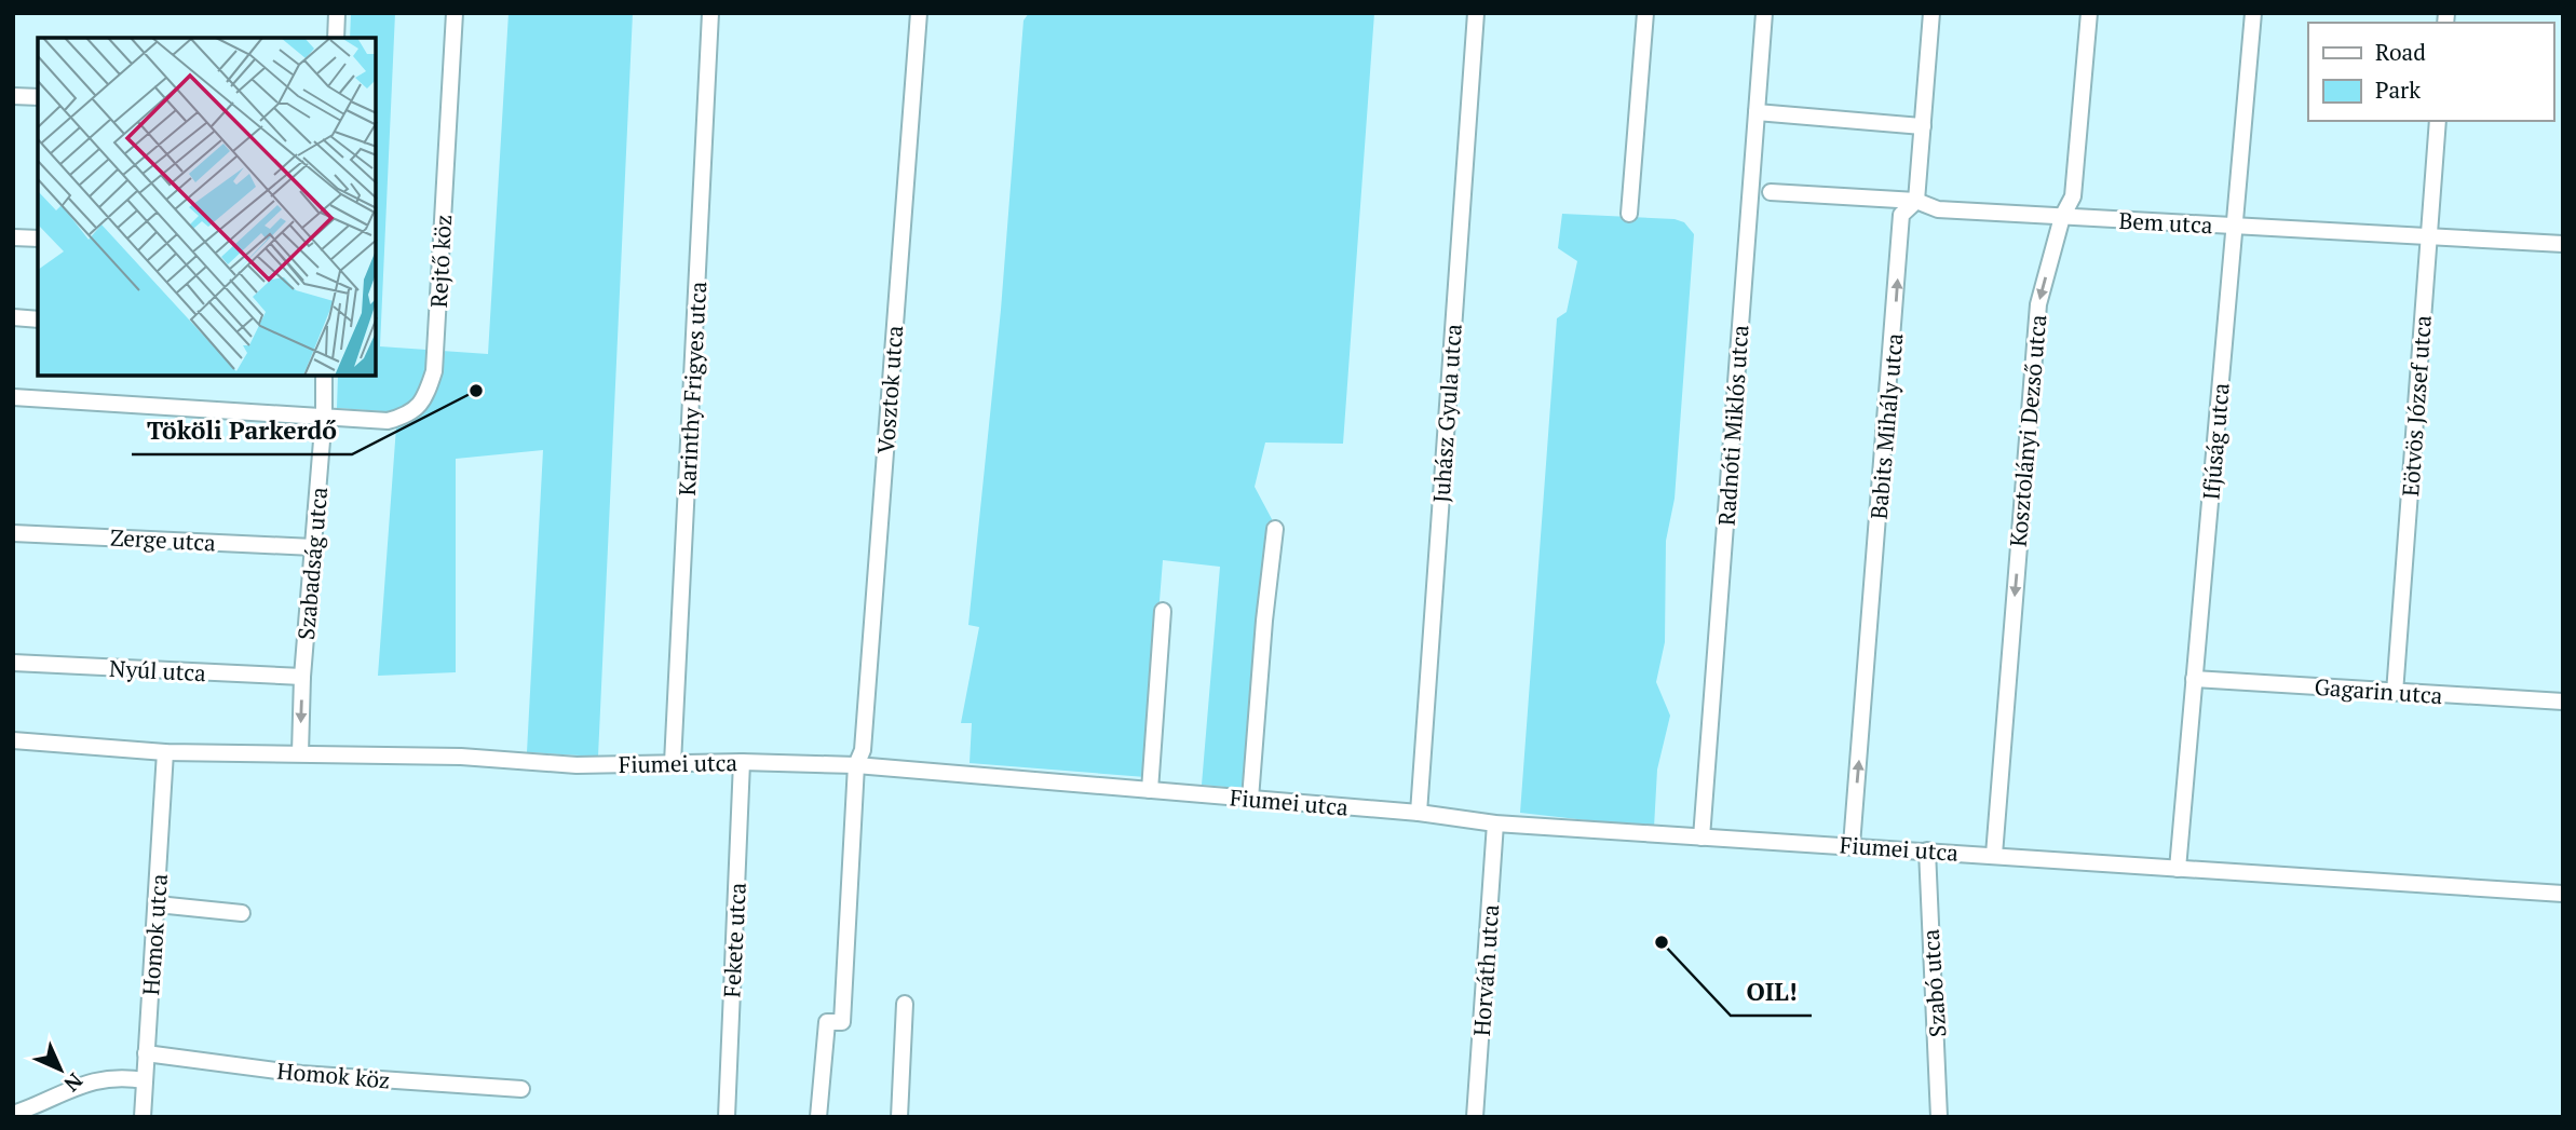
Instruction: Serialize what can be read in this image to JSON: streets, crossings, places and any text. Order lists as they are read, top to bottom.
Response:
{
  "streets": {
    "street": [
      "Bem utca",
      "Rejtő köz",
      "Karinthy Frigyes utca",
      "Vosztok utca",
      "Eötvös József utca",
      "Juhász Gyula utca",
      "Radnóti Miklós utca",
      "Babits Mihály utca",
      "Kosztolányi Dezső utca",
      "Ifjúság utca",
      "Zerge utca",
      "Szabadság utca",
      "Nyúl utca",
      "Gagarin utca",
      "Fiumei utca",
      "Homok utca",
      "Fekete utca",
      "Horváth utca",
      "Szabó utca",
      "Homok köz"
    ]
  },
  "crossings": [
    ["Bem utca", "Eötvös József utca"],
    ["Bem utca", "Babits Mihály utca"],
    ["Bem utca", "Kosztolányi Dezső utca"],
    ["Bem utca", "Ifjúság utca"],
    ["Rejtő köz", "Szabadság utca"],
    ["Karinthy Frigyes utca", "Fiumei utca"],
    ["Vosztok utca", "Fiumei utca"],
    ["Eötvös József utca", "Gagarin utca"],
    ["Juhász Gyula utca", "Fiumei utca"],
    ["Radnóti Miklós utca", "Fiumei utca"],
    ["Babits Mihály utca", "Fiumei utca"],
    ["Kosztolányi Dezső utca", "Fiumei utca"],
    ["Ifjúság utca", "Gagarin utca"],
    ["Ifjúság utca", "Fiumei utca"],
    ["Zerge utca", "Szabadság utca"],
    ["Szabadság utca", "Nyúl utca"],
    ["Szabadság utca", "Fiumei utca"],
    ["Fiumei utca", "Homok utca"],
    ["Fiumei utca", "Fekete utca"],
    ["Fiumei utca", "Horváth utca"],
    ["Fiumei utca", "Szabó utca"],
    ["Homok utca", "Homok köz"]
  ],
  "one_way": ["Babits Mihály utca", "Kosztolányi Dezső utca"],
  "places": ["Tököli Parkerdő", "OIL!"],
  "legend": ["Road", "Park"],
  "north": "bottom right"
}
